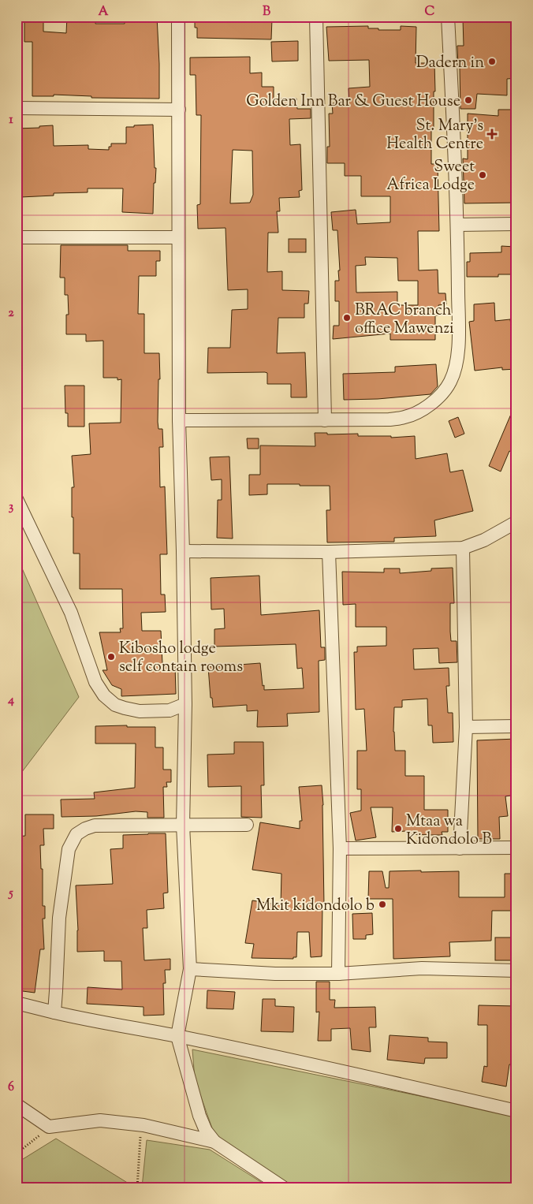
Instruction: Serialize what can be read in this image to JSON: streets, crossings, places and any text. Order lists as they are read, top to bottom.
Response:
{
  "places": {
    "other": [
      "Dadern in",
      "Golden Inn Bar & Guest House",
      "Sweet Africa Lodge",
      "BRAC branch office Mawenzi",
      "Kibosho lodge self contain rooms",
      "Mtaa wa Kidondolo B",
      "Mkit kidondolo b"
    ],
    "health": ["St. Mary's Health Centre"]
  },
  "grid": {
    "columns": ["A", "B", "C"],
    "rows": [
      "1",
      "2",
      "3",
      "4",
      "5",
      "6"
    ]
  }
}
